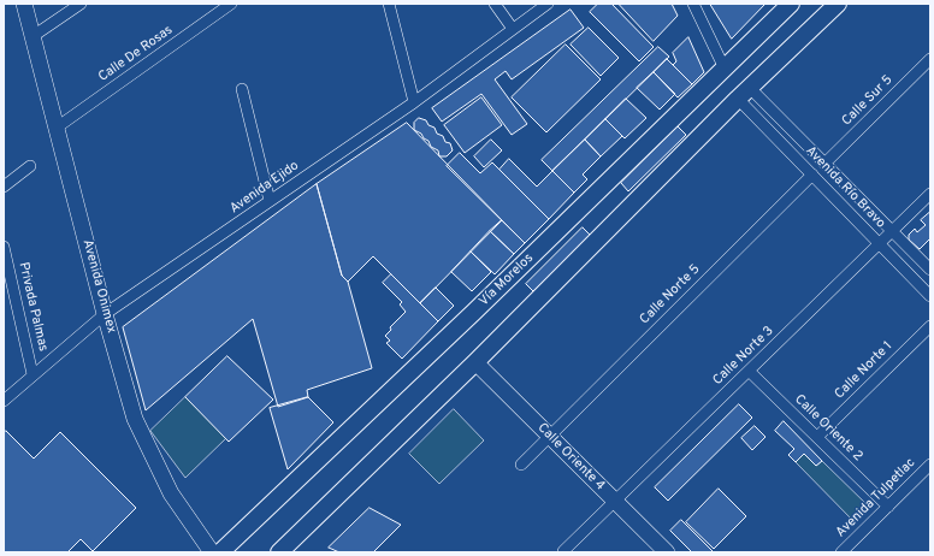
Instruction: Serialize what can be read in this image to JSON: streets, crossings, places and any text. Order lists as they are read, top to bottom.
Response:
{
  "streets": {
    "main road": ["Vía Morelos"],
    "street": [
      "Calle De Rosas",
      "Calle Sur 5",
      "Avenida Ejido",
      "Avenida Río Bravo",
      "Avenida Onimex",
      "Calle Norte 5",
      "Privada Palmas",
      "Calle Norte 3",
      "Calle Norte 1",
      "Calle Oriente 2",
      "Calle Oriente 4",
      "Avenida Tulpetlac"
    ]
  },
  "crossings": [
    ["Calle De Rosas", "Avenida Onimex"],
    ["Calle Sur 5", "Avenida Río Bravo"],
    ["Avenida Ejido", "Avenida Onimex"],
    ["Avenida Ejido", "Privada Palmas"],
    ["Avenida Río Bravo", "Calle Norte 5"],
    ["Avenida Río Bravo", "Calle Norte 3"],
    ["Calle Norte 5", "Calle Oriente 4"],
    ["Calle Norte 3", "Calle Oriente 2"],
    ["Calle Norte 3", "Calle Oriente 4"],
    ["Calle Norte 1", "Calle Oriente 2"],
    ["Calle Oriente 2", "Avenida Tulpetlac"]
  ]
}
